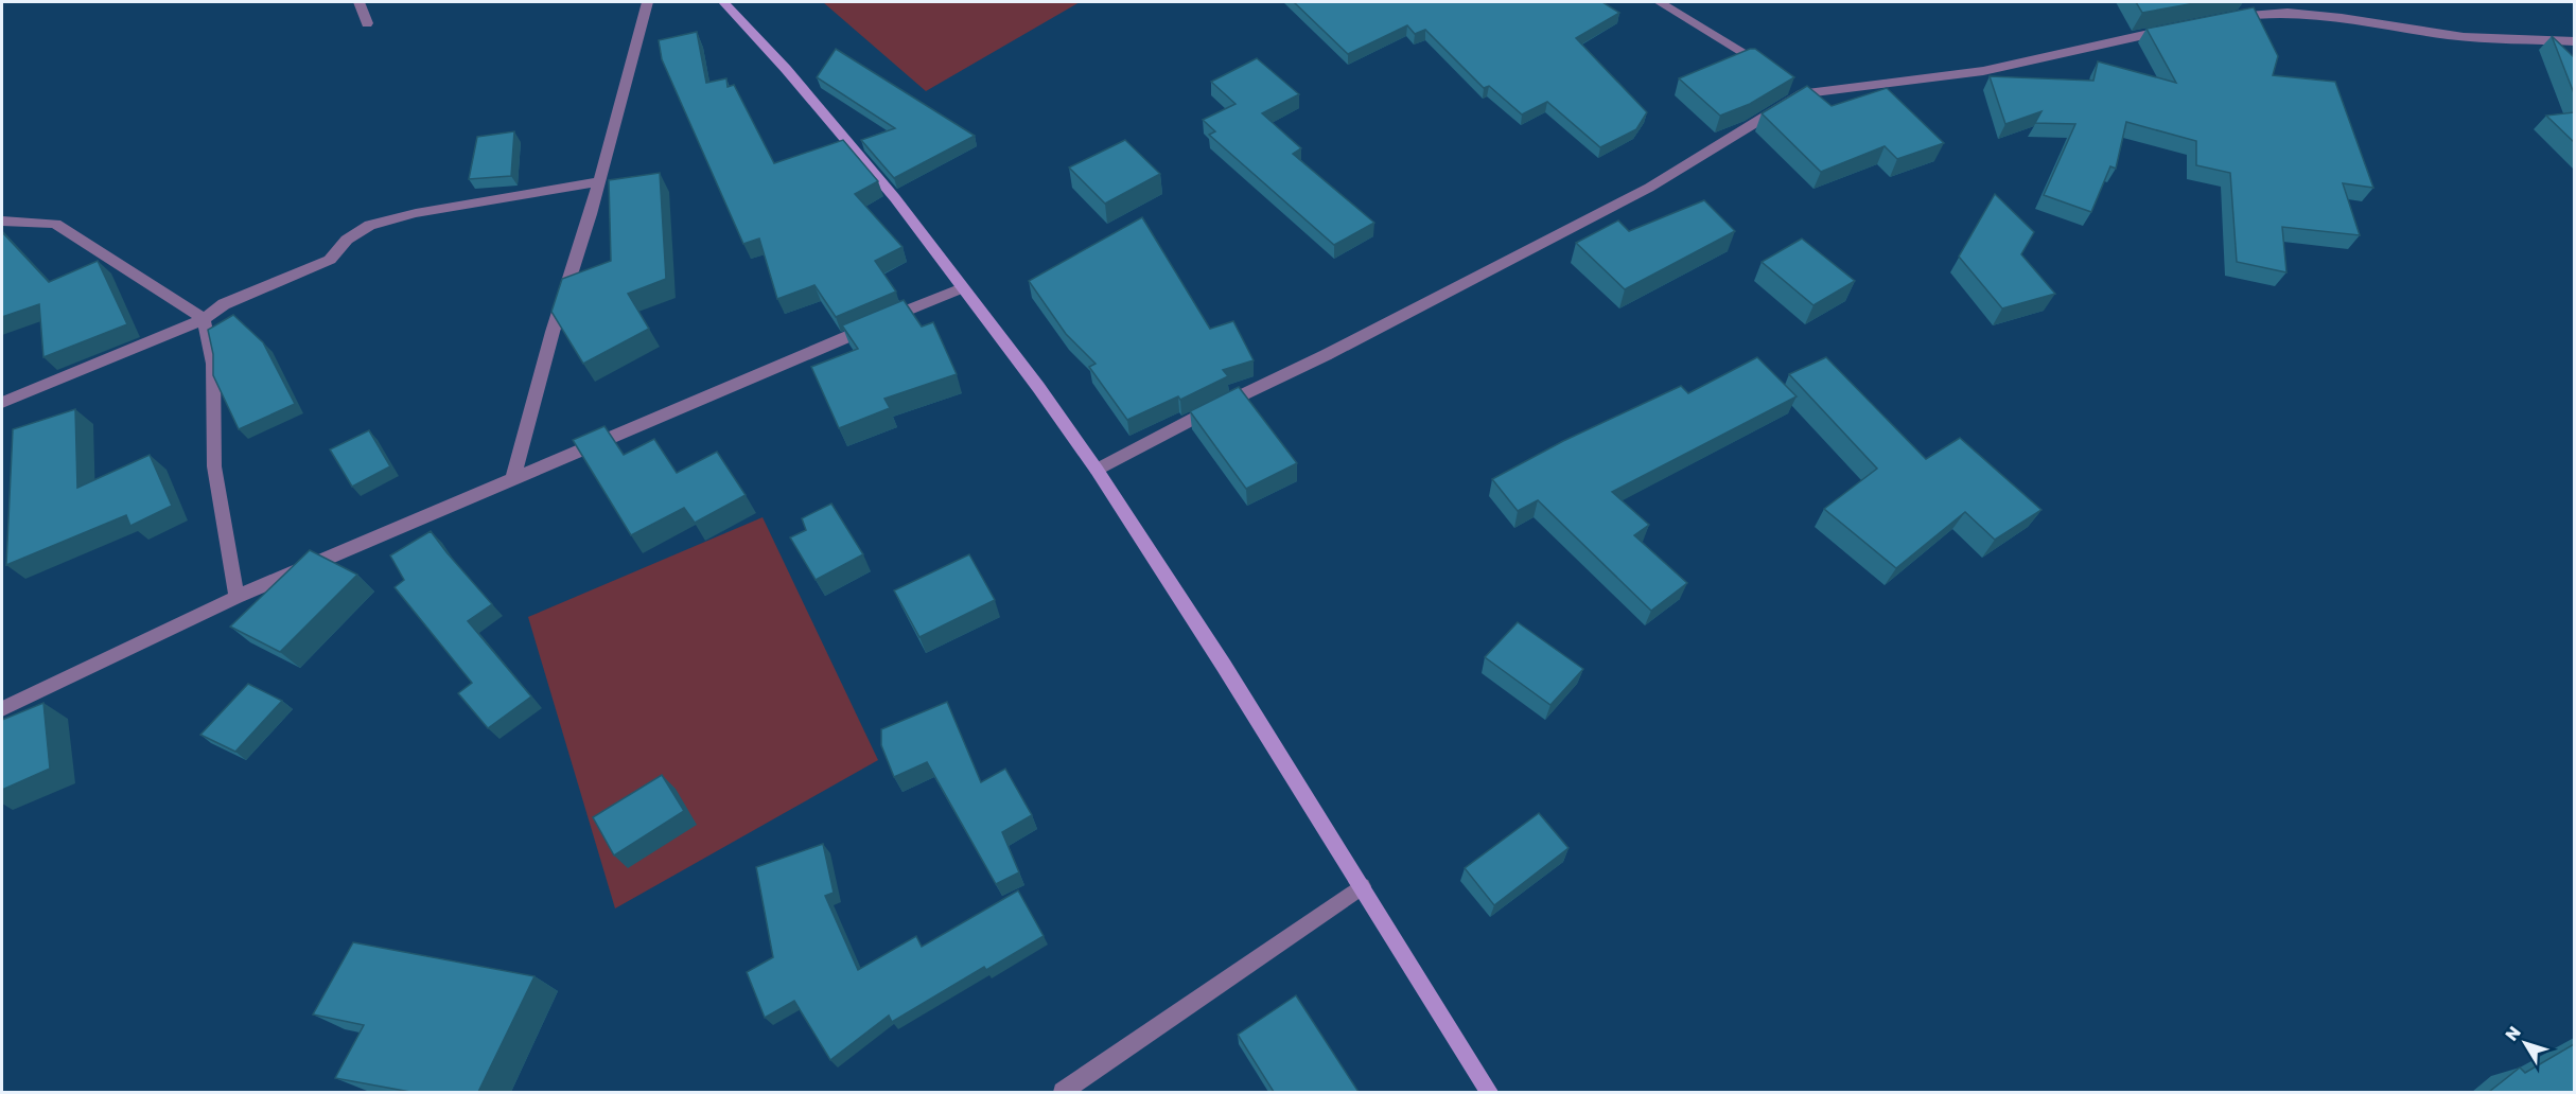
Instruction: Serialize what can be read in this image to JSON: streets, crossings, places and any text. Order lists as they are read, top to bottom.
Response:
{
  "north": "top left"
}
